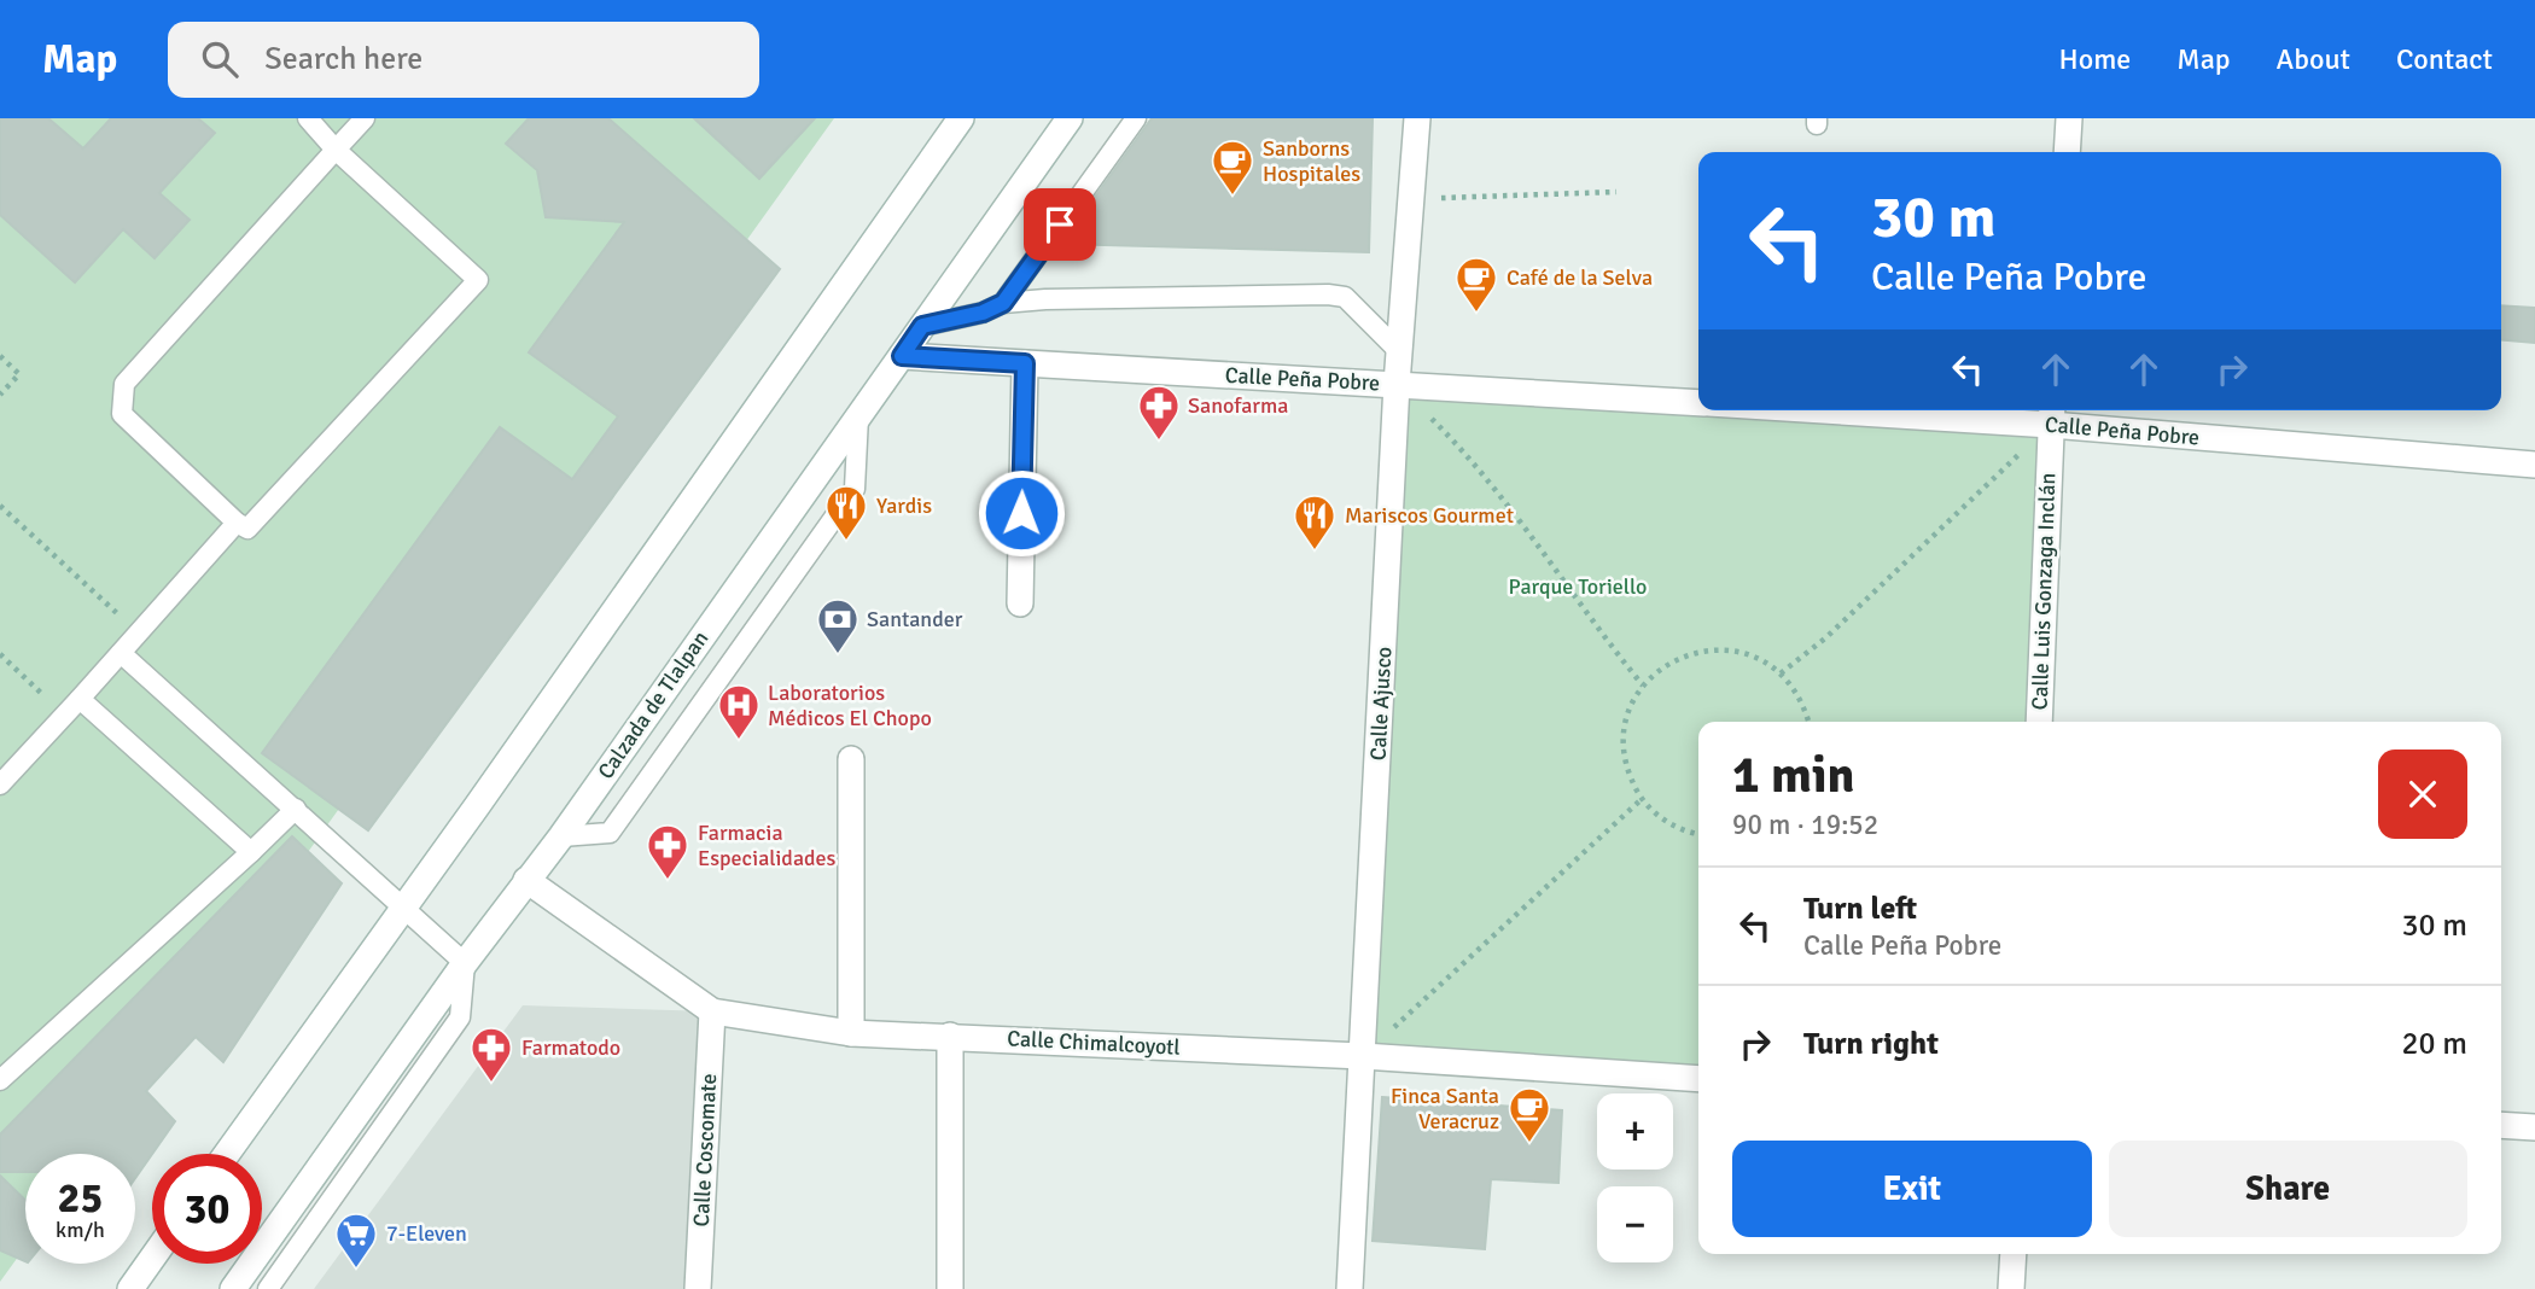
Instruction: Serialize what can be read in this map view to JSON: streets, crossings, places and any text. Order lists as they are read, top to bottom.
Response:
{
  "streets": {
    "street": [
      "Calle Peña Pobre",
      "Calle Luis Gonzaga Inclán",
      "Calle Ajusco",
      "Calzada de Tlalpan",
      "Calle Chimalcoyotl",
      "Calle Coscomate"
    ]
  },
  "crossings": [
    ["Calle Peña Pobre", "Calle Luis Gonzaga Inclán"],
    ["Calle Peña Pobre", "Calle Ajusco"],
    ["Calle Peña Pobre", "Calzada de Tlalpan"],
    ["Calle Ajusco", "Calle Chimalcoyotl"],
    ["Calzada de Tlalpan", "Calle Chimalcoyotl"],
    ["Calle Chimalcoyotl", "Calle Coscomate"]
  ],
  "parks": ["Parque Toriello"],
  "places": {
    "cafe": ["Sanborns Hospitales", "Café de la Selva", "Finca Santa Veracruz"],
    "pharmacy": ["Sanofarma", "Farmacia Especialidades", "Farmatodo"],
    "restaurant": ["Yardis", "Mariscos Gourmet"],
    "bank": ["Santander"],
    "hospital": ["Laboratorios Médicos El Chopo"],
    "supermarket": ["7-Eleven"]
  },
  "page": {
    "header": "Map",
    "search": "Search here",
    "nav": [
      "Home",
      "Map",
      "About",
      "Contact"
    ],
    "turn": ["30 m", "Calle Peña Pobre"],
    "heading": ["1 min", "90 m · 19:52"],
    "list": [
      {
        "name": "Turn left",
        "note": "Calle Peña Pobre",
        "value": "30 m"
      },
      {
        "name": "Turn right",
        "value": "20 m"
      }
    ],
    "map_buttons": ["+", "−"],
    "buttons": ["Exit", "Share"],
    "speed": "25 km/h",
    "limit": "30"
  }
}
